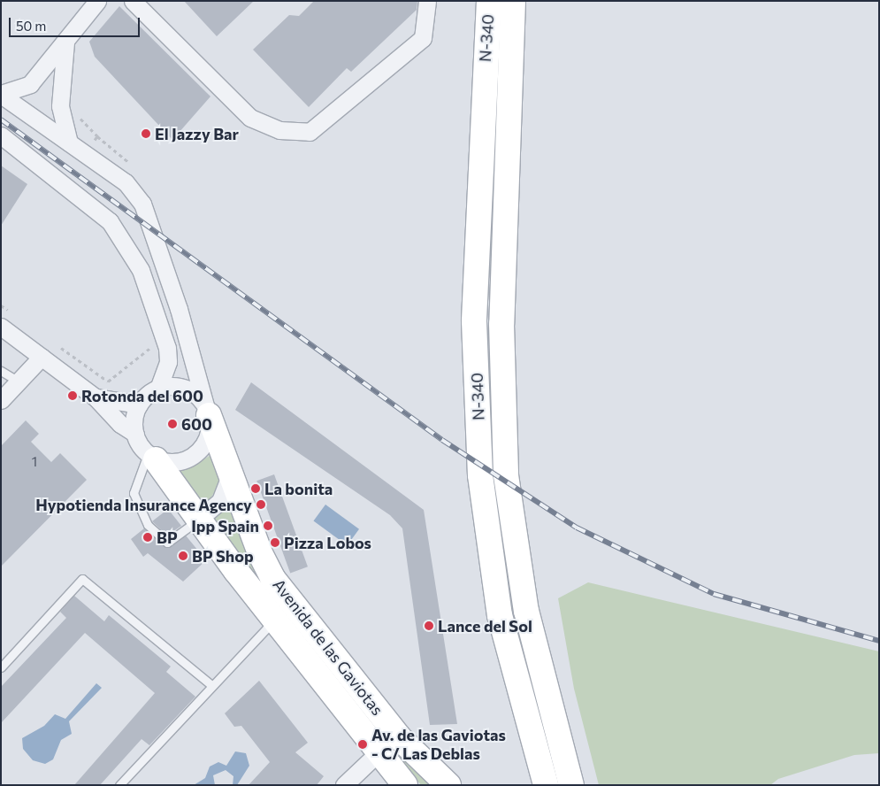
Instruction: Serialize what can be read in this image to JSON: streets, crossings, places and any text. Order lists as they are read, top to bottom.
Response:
{
  "streets": {
    "main road": ["N-340", "Avenida de las Gaviotas"]
  },
  "places": [
    "El Jazzy Bar",
    "Rotonda del 600",
    "600",
    "La bonita",
    "Hypotienda Insurance Agency",
    "Ipp Spain",
    "BP",
    "Pizza Lobos",
    "BP Shop",
    "Lance del Sol",
    "Av. de las Gaviotas - C/ Las Deblas"
  ],
  "house_numbers": ["1"],
  "scale_bar": "50 m"
}
